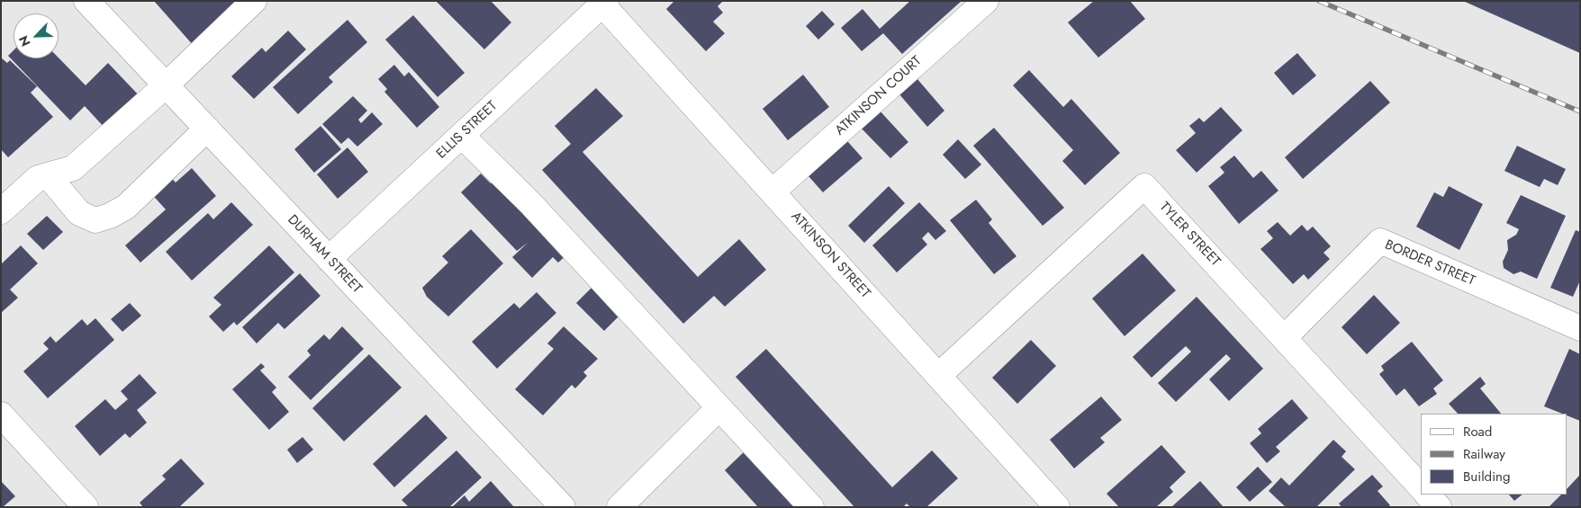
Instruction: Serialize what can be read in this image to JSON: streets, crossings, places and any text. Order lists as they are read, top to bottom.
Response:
{
  "streets": {
    "street": [
      "ATKINSON COURT",
      "ELLIS STREET",
      "TYLER STREET",
      "DURHAM STREET",
      "ATKINSON STREET",
      "BORDER STREET"
    ]
  },
  "crossings": [
    ["ATKINSON COURT", "ATKINSON STREET"],
    ["ELLIS STREET", "DURHAM STREET"],
    ["ELLIS STREET", "ATKINSON STREET"],
    ["TYLER STREET", "ATKINSON STREET"],
    ["TYLER STREET", "BORDER STREET"]
  ],
  "legend": ["Road", "Railway", "Building"],
  "north": "bottom left"
}
